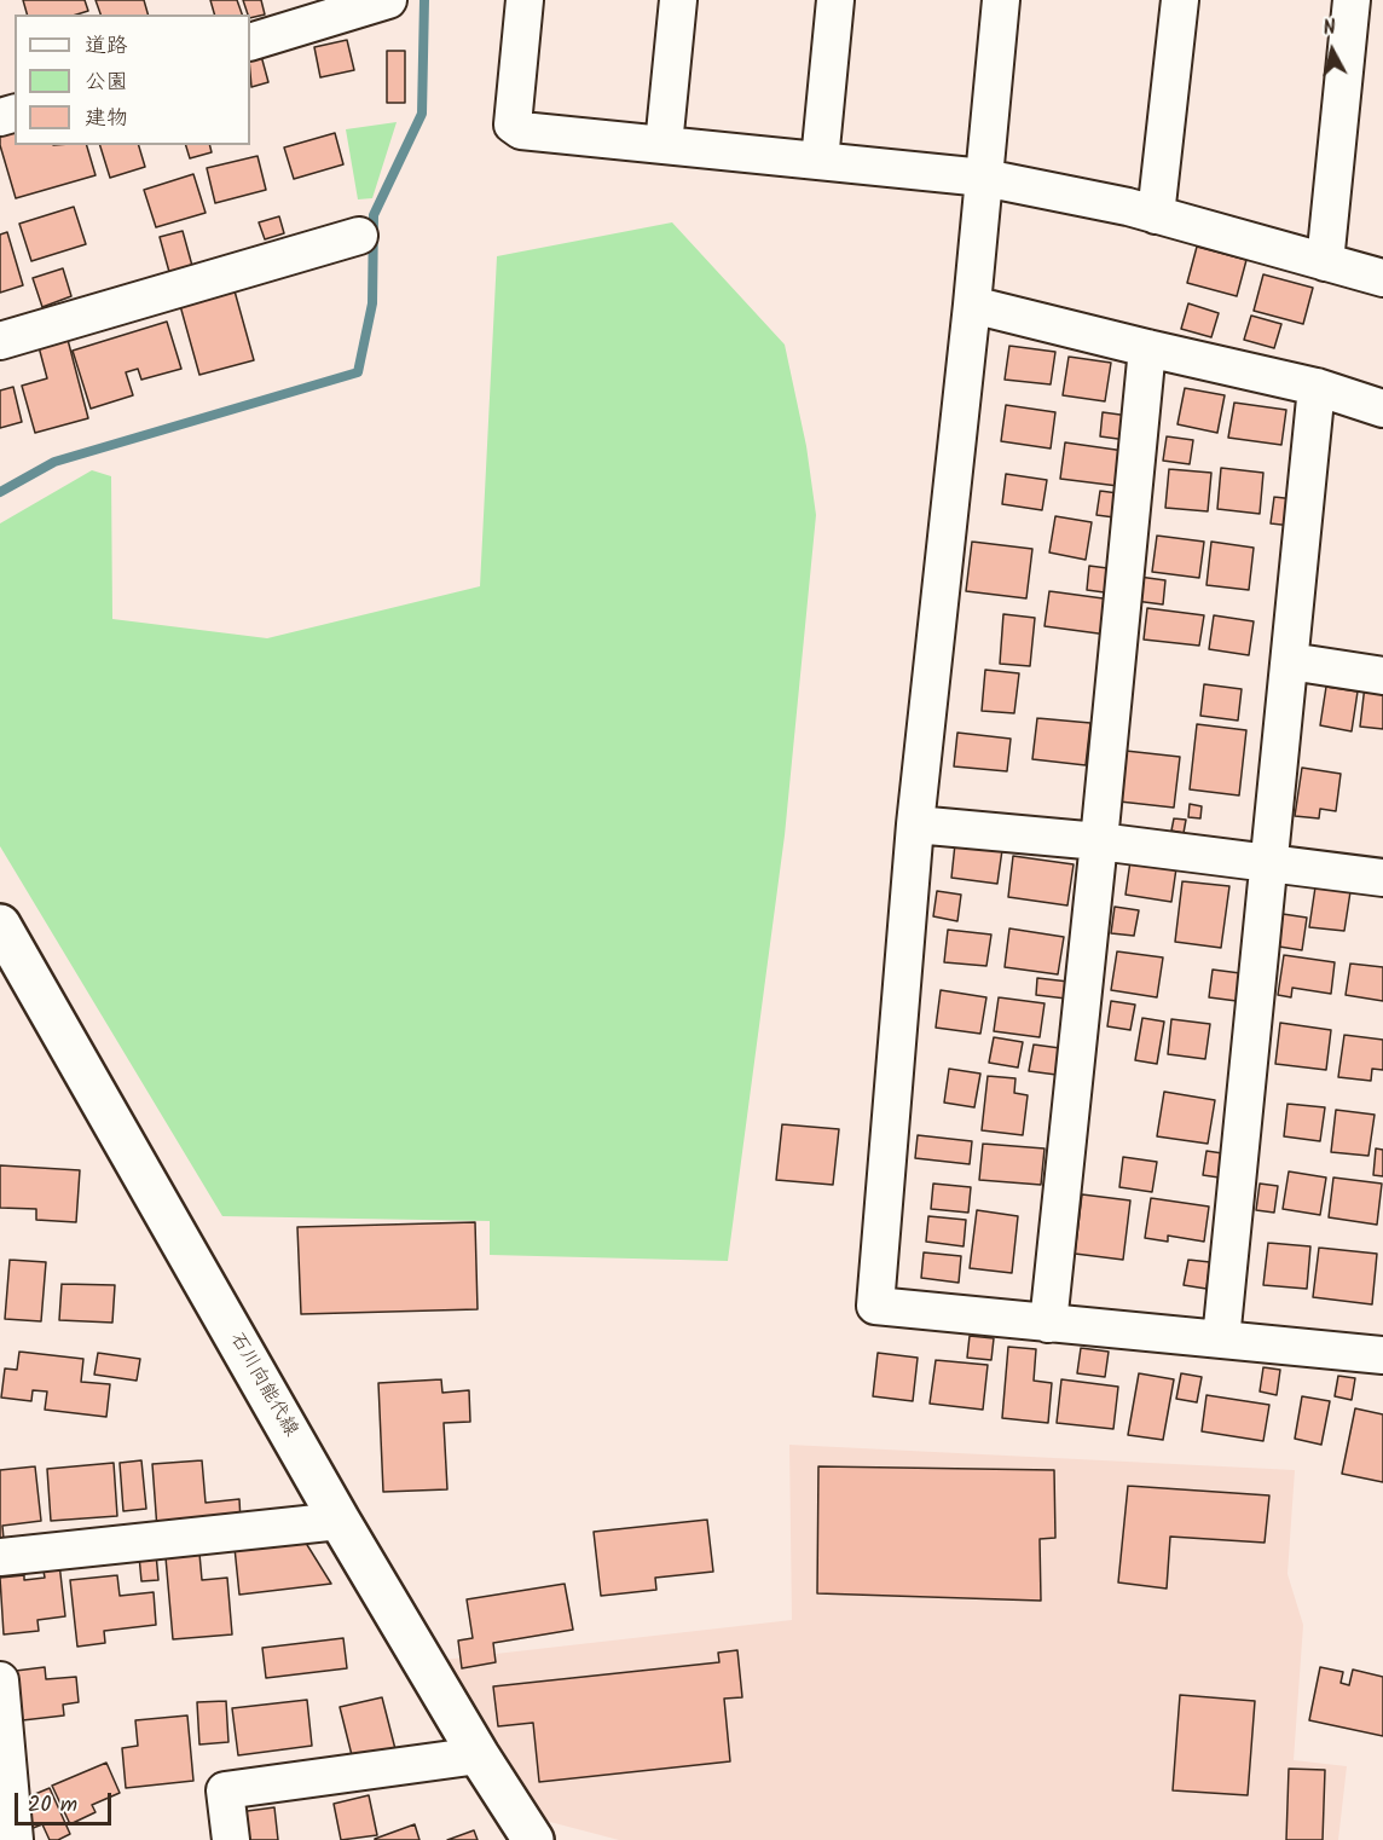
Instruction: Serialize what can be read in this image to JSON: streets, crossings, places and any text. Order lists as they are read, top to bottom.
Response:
{
  "streets": {
    "main road": ["石川向能代線"]
  },
  "legend": ["道路", "公園", "建物"],
  "scale_bar": "20 m",
  "north": "top"
}
